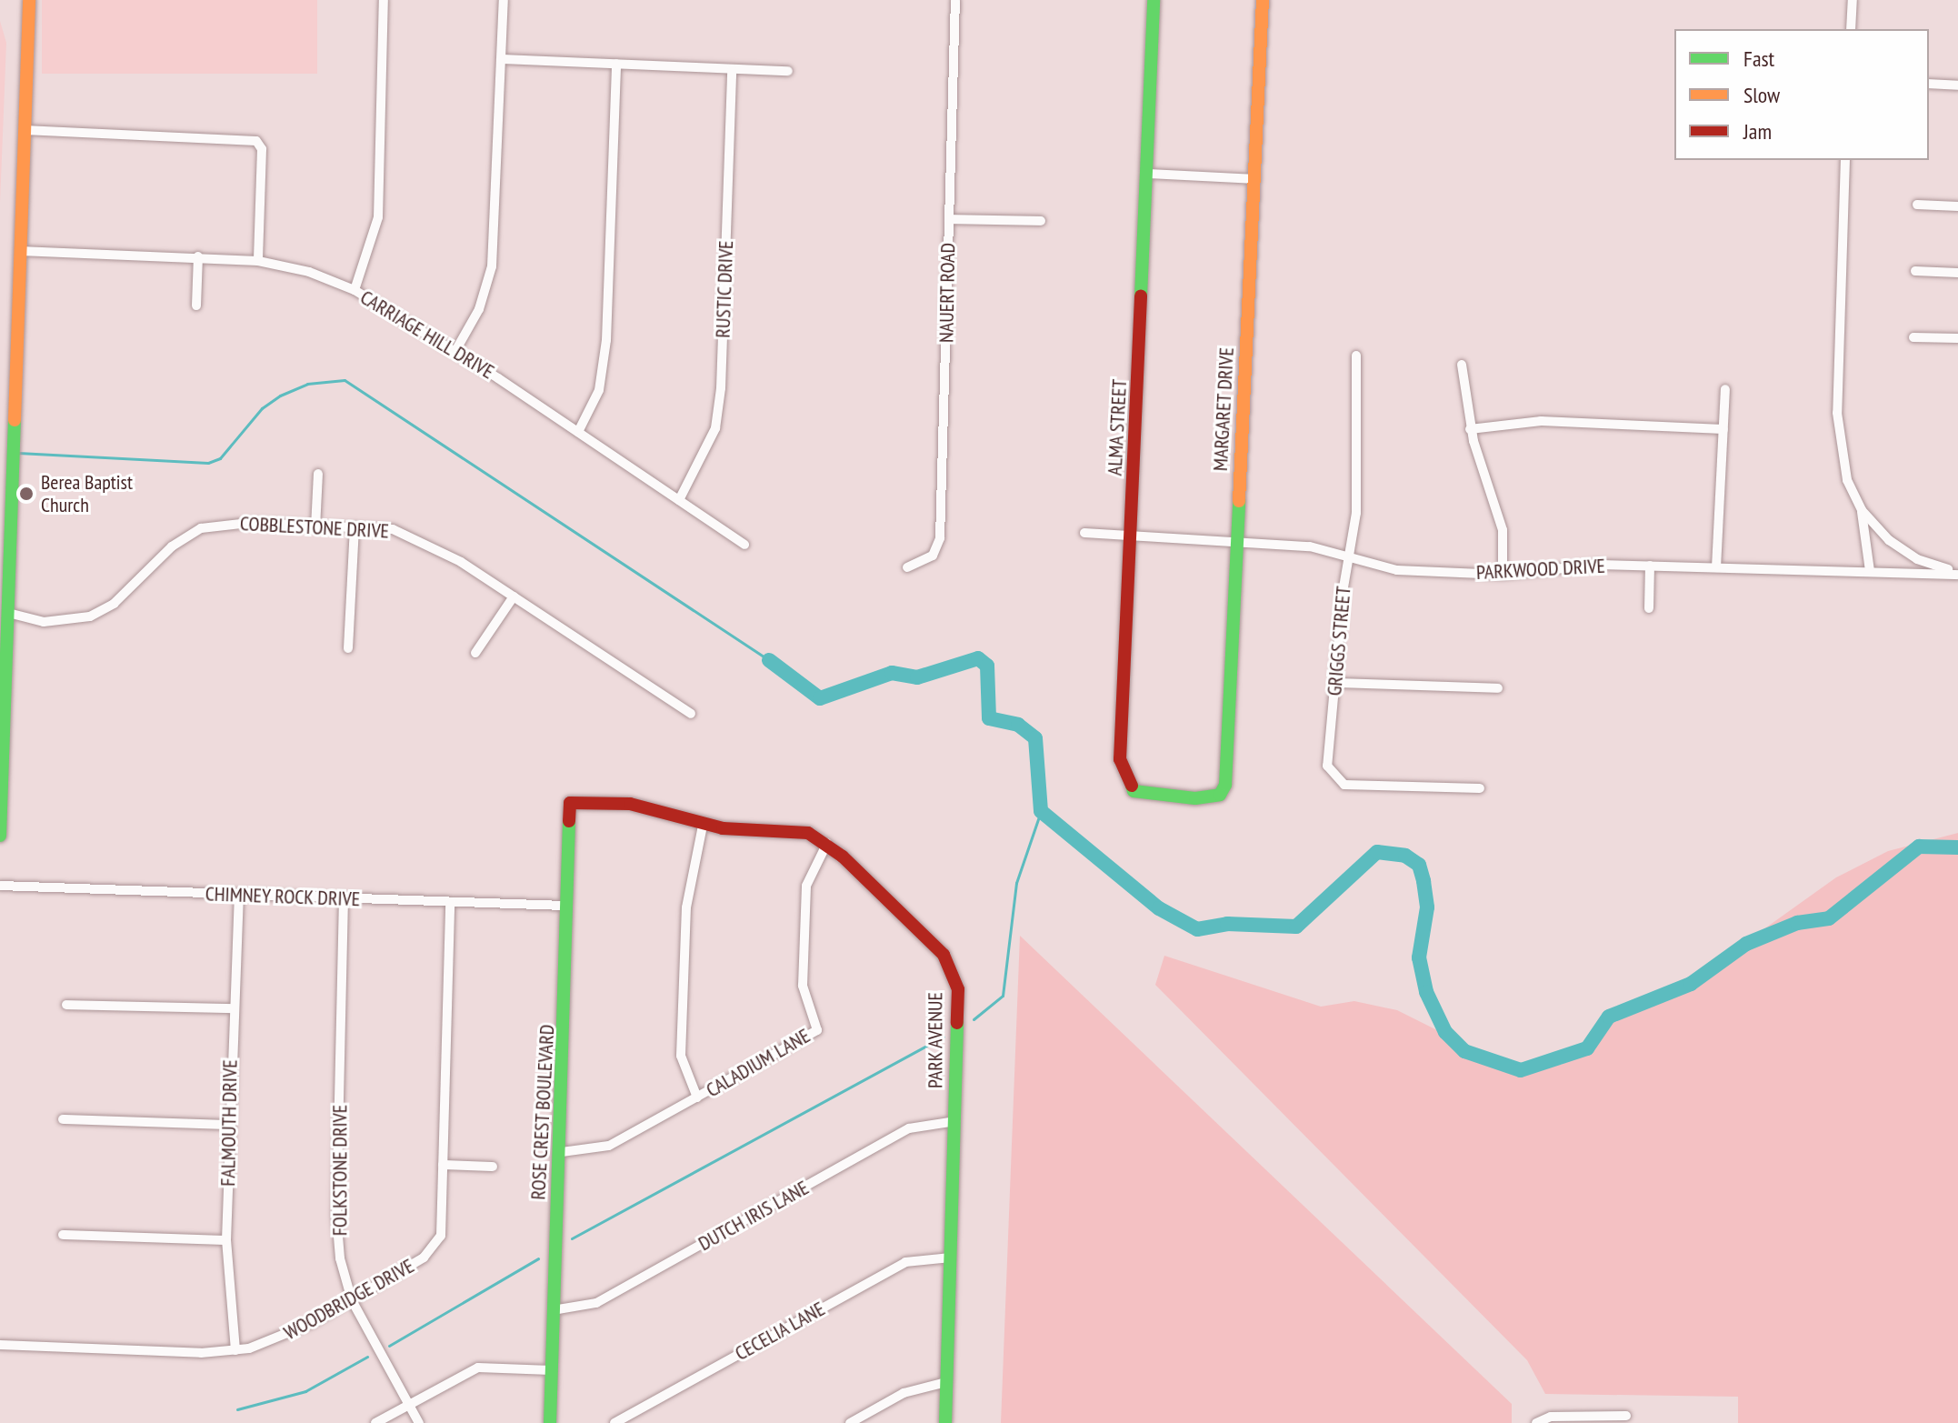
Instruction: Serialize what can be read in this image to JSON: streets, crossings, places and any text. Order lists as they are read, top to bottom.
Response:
{
  "streets": {
    "street": [
      "RUSTIC DRIVE",
      "NAUERT ROAD",
      "CARRIAGE HILL DRIVE",
      "MARGARET DRIVE",
      "ALMA STREET",
      "COBBLESTONE DRIVE",
      "PARKWOOD DRIVE",
      "GRIGGS STREET",
      "CHIMNEY ROCK DRIVE",
      "PARK AVENUE",
      "CALADIUM LANE",
      "ROSE CREST BOULEVARD",
      "FALMOUTH DRIVE",
      "FOLKSTONE DRIVE",
      "DUTCH IRIS LANE",
      "WOODBRIDGE DRIVE",
      "CECELIA LANE"
    ]
  },
  "crossings": [
    ["RUSTIC DRIVE", "CARRIAGE HILL DRIVE"],
    ["MARGARET DRIVE", "ALMA STREET"],
    ["MARGARET DRIVE", "PARKWOOD DRIVE"],
    ["ALMA STREET", "PARKWOOD DRIVE"],
    ["PARKWOOD DRIVE", "GRIGGS STREET"],
    ["CHIMNEY ROCK DRIVE", "ROSE CREST BOULEVARD"],
    ["CHIMNEY ROCK DRIVE", "FALMOUTH DRIVE"],
    ["CHIMNEY ROCK DRIVE", "FOLKSTONE DRIVE"],
    ["CHIMNEY ROCK DRIVE", "WOODBRIDGE DRIVE"],
    ["PARK AVENUE", "CALADIUM LANE"],
    ["PARK AVENUE", "ROSE CREST BOULEVARD"],
    ["PARK AVENUE", "DUTCH IRIS LANE"],
    ["PARK AVENUE", "CECELIA LANE"],
    ["CALADIUM LANE", "ROSE CREST BOULEVARD"],
    ["ROSE CREST BOULEVARD", "DUTCH IRIS LANE"],
    ["FALMOUTH DRIVE", "WOODBRIDGE DRIVE"],
    ["FOLKSTONE DRIVE", "WOODBRIDGE DRIVE"]
  ],
  "places": ["Berea Baptist Church"],
  "legend": ["Fast", "Slow", "Jam"]
}
